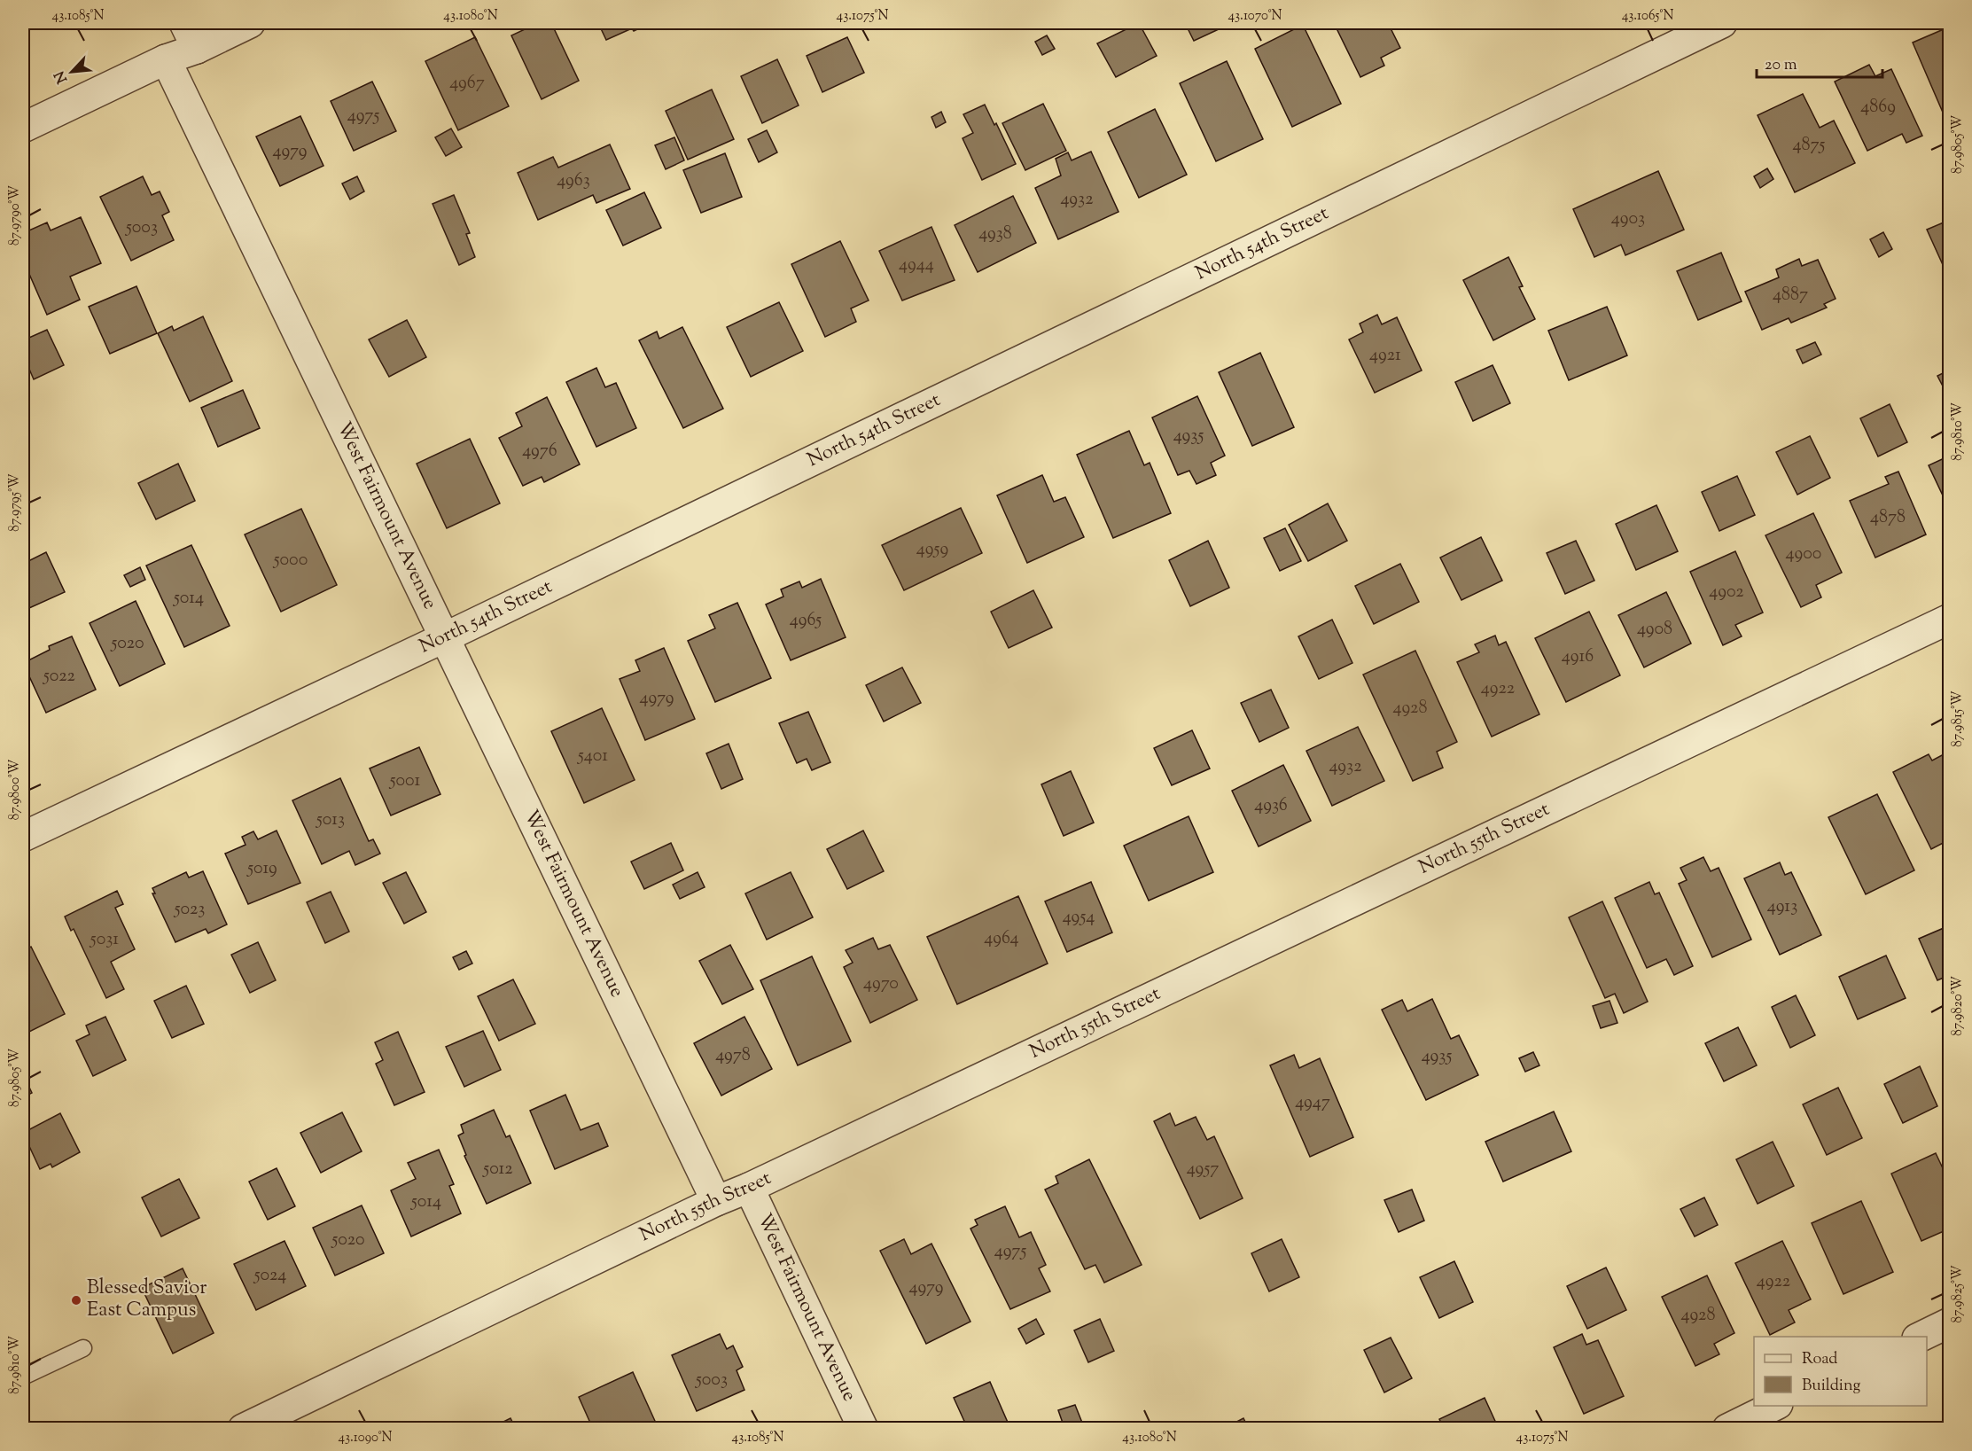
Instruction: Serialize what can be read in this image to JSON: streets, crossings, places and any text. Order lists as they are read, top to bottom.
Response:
{
  "streets": {
    "street": ["North 54th Street", "West Fairmount Avenue", "North 55th Street"]
  },
  "crossings": [
    ["North 54th Street", "West Fairmount Avenue"],
    ["West Fairmount Avenue", "North 55th Street"]
  ],
  "places": ["Blessed Savior East Campus"],
  "house_numbers": [
    "4967",
    "4869",
    "4975",
    "4875",
    "4979",
    "4963",
    "4932",
    "4903",
    "5003",
    "4938",
    "4944",
    "4887",
    "4921",
    "4935",
    "4976",
    "4878",
    "4959",
    "4900",
    "5000",
    "4902",
    "5014",
    "4965",
    "4908",
    "5020",
    "4916",
    "5022",
    "4922",
    "4979",
    "4928",
    "5401",
    "4932",
    "5001",
    "4936",
    "5013",
    "5019",
    "4913",
    "5023",
    "4954",
    "4964",
    "5031",
    "4970",
    "4978",
    "4935",
    "4947",
    "5012",
    "4957",
    "5014",
    "5020",
    "4975",
    "5024",
    "4922",
    "4979",
    "4928",
    "5003"
  ],
  "legend": ["Road", "Building"],
  "scale_bar": "20 m",
  "north": "bottom left",
  "coordinates": [
    "43.1085°N",
    "43.1080°N",
    "43.1075°N",
    "43.1070°N",
    "43.1065°N",
    "87.9805°W",
    "87.9790°W",
    "87.9810°W",
    "87.9795°W",
    "87.9815°W",
    "87.9800°W",
    "87.9820°W",
    "87.9825°W",
    "43.1090°N"
  ]
}
